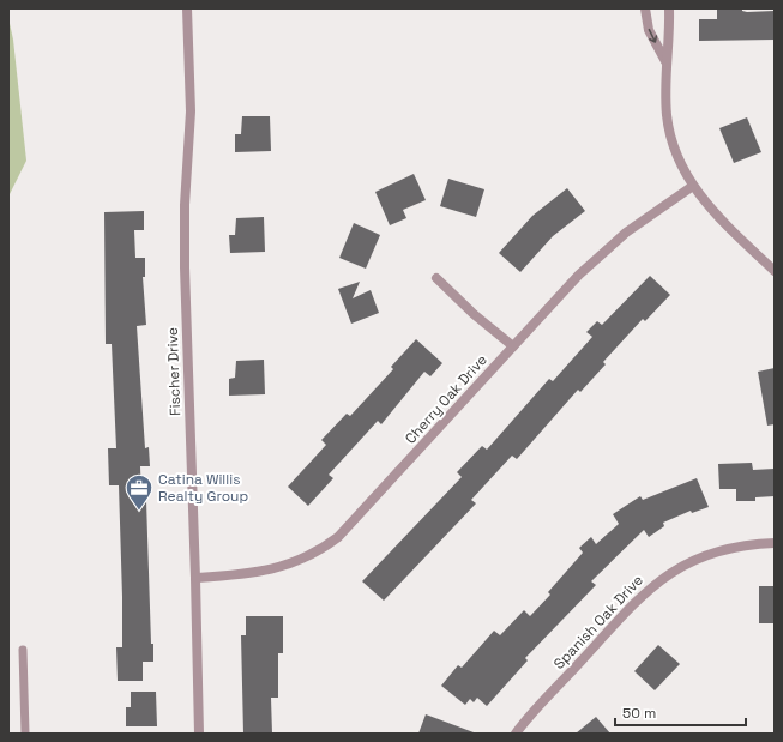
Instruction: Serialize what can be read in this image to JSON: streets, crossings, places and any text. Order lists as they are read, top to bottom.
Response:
{
  "streets": {
    "street": ["Fischer Drive", "Cherry Oak Drive", "Spanish Oak Drive"]
  },
  "crossings": [
    ["Fischer Drive", "Cherry Oak Drive"]
  ],
  "places": {
    "office": ["Catina Willis Realty Group"]
  },
  "scale_bar": "50 m"
}
